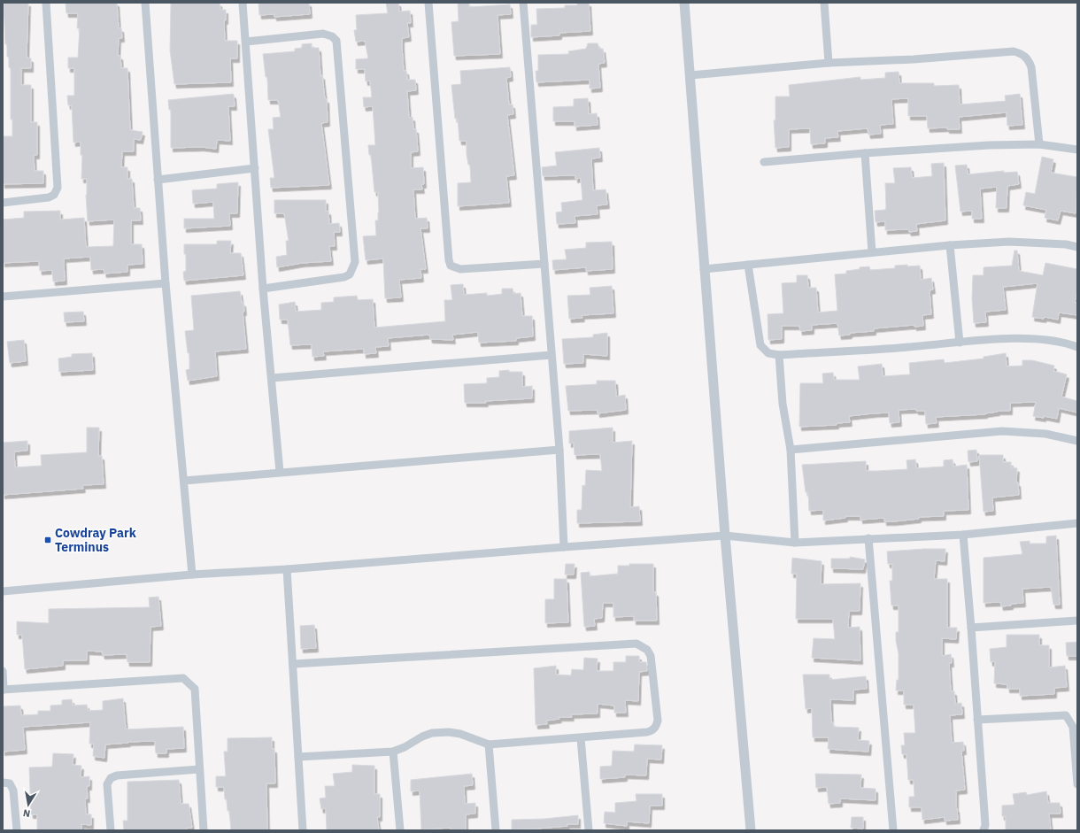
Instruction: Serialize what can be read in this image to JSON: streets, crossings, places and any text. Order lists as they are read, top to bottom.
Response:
{
  "places": {
    "transit": ["Cowdray Park Terminus"]
  },
  "north": "bottom"
}
